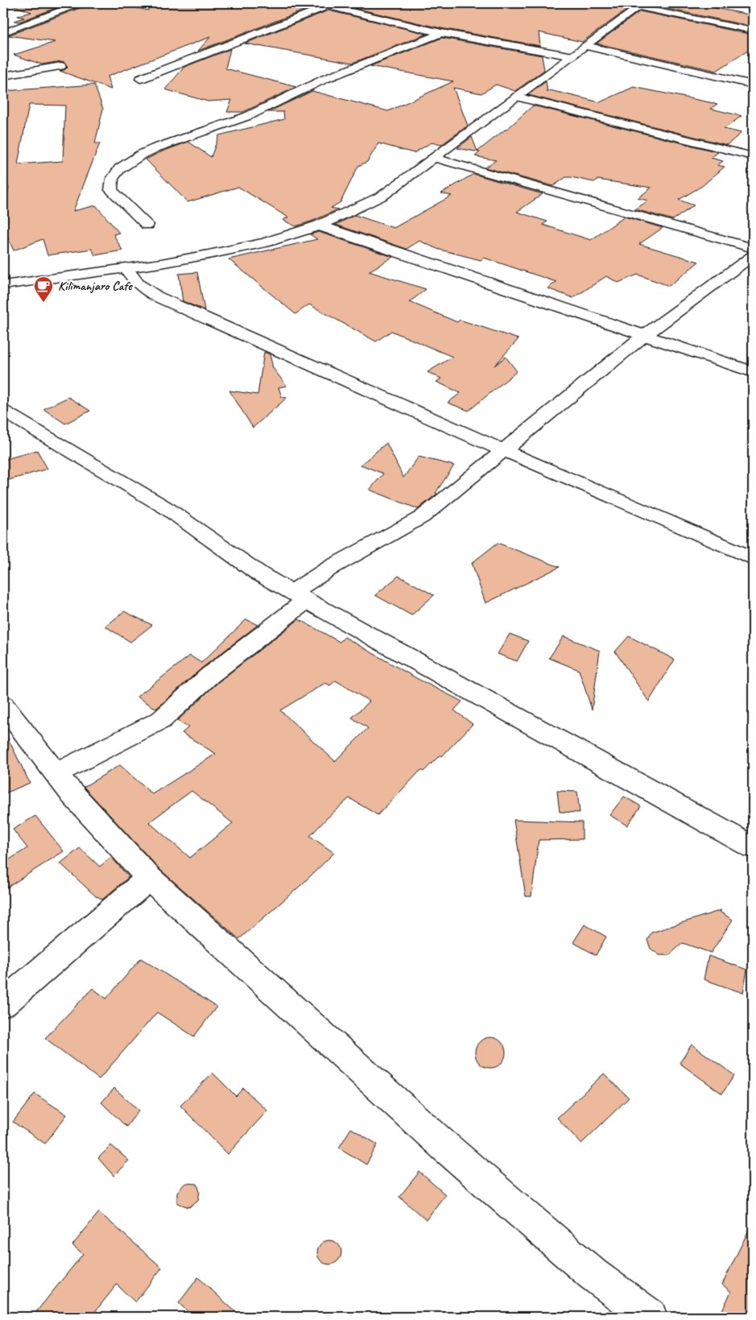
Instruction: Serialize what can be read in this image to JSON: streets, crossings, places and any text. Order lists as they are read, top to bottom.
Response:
{
  "places": {
    "cafe": ["Kilimanjaro Cafe"]
  }
}
